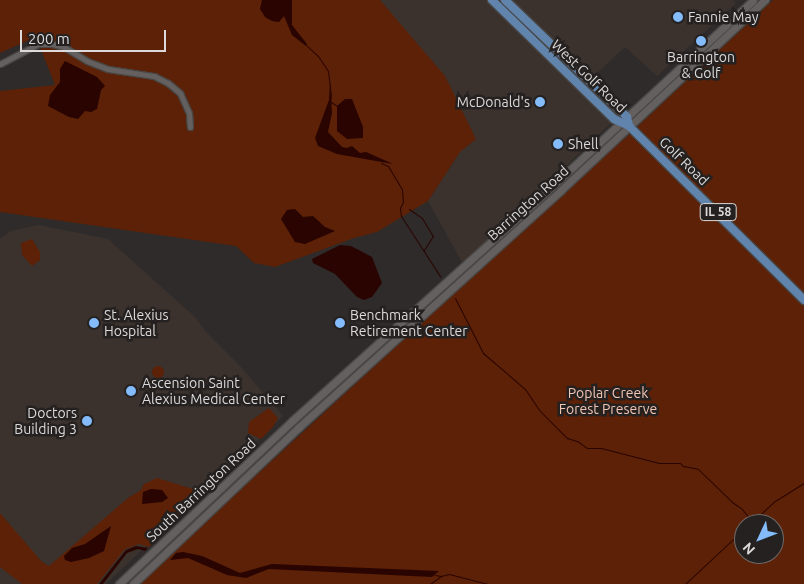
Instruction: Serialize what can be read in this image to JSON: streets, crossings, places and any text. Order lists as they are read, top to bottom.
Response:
{
  "streets": {
    "main road": [
      "West Golf Road",
      "Golf Road",
      "Barrington Road",
      "IL 58",
      "South Barrington Road"
    ]
  },
  "crossings": [
    ["West Golf Road", "Golf Road"],
    ["West Golf Road", "Barrington Road"],
    ["Golf Road", "Barrington Road"],
    ["Barrington Road", "South Barrington Road"]
  ],
  "parks": ["Poplar Creek Forest Preserve"],
  "places": [
    "Fannie May",
    "Barrington & Golf",
    "McDonald's",
    "Shell",
    "St. Alexius Hospital",
    "Benchmark Retirement Center",
    "Ascension Saint Alexius Medical Center",
    "Doctors Building 3"
  ],
  "scale_bar": "200 m",
  "north": "bottom left"
}
